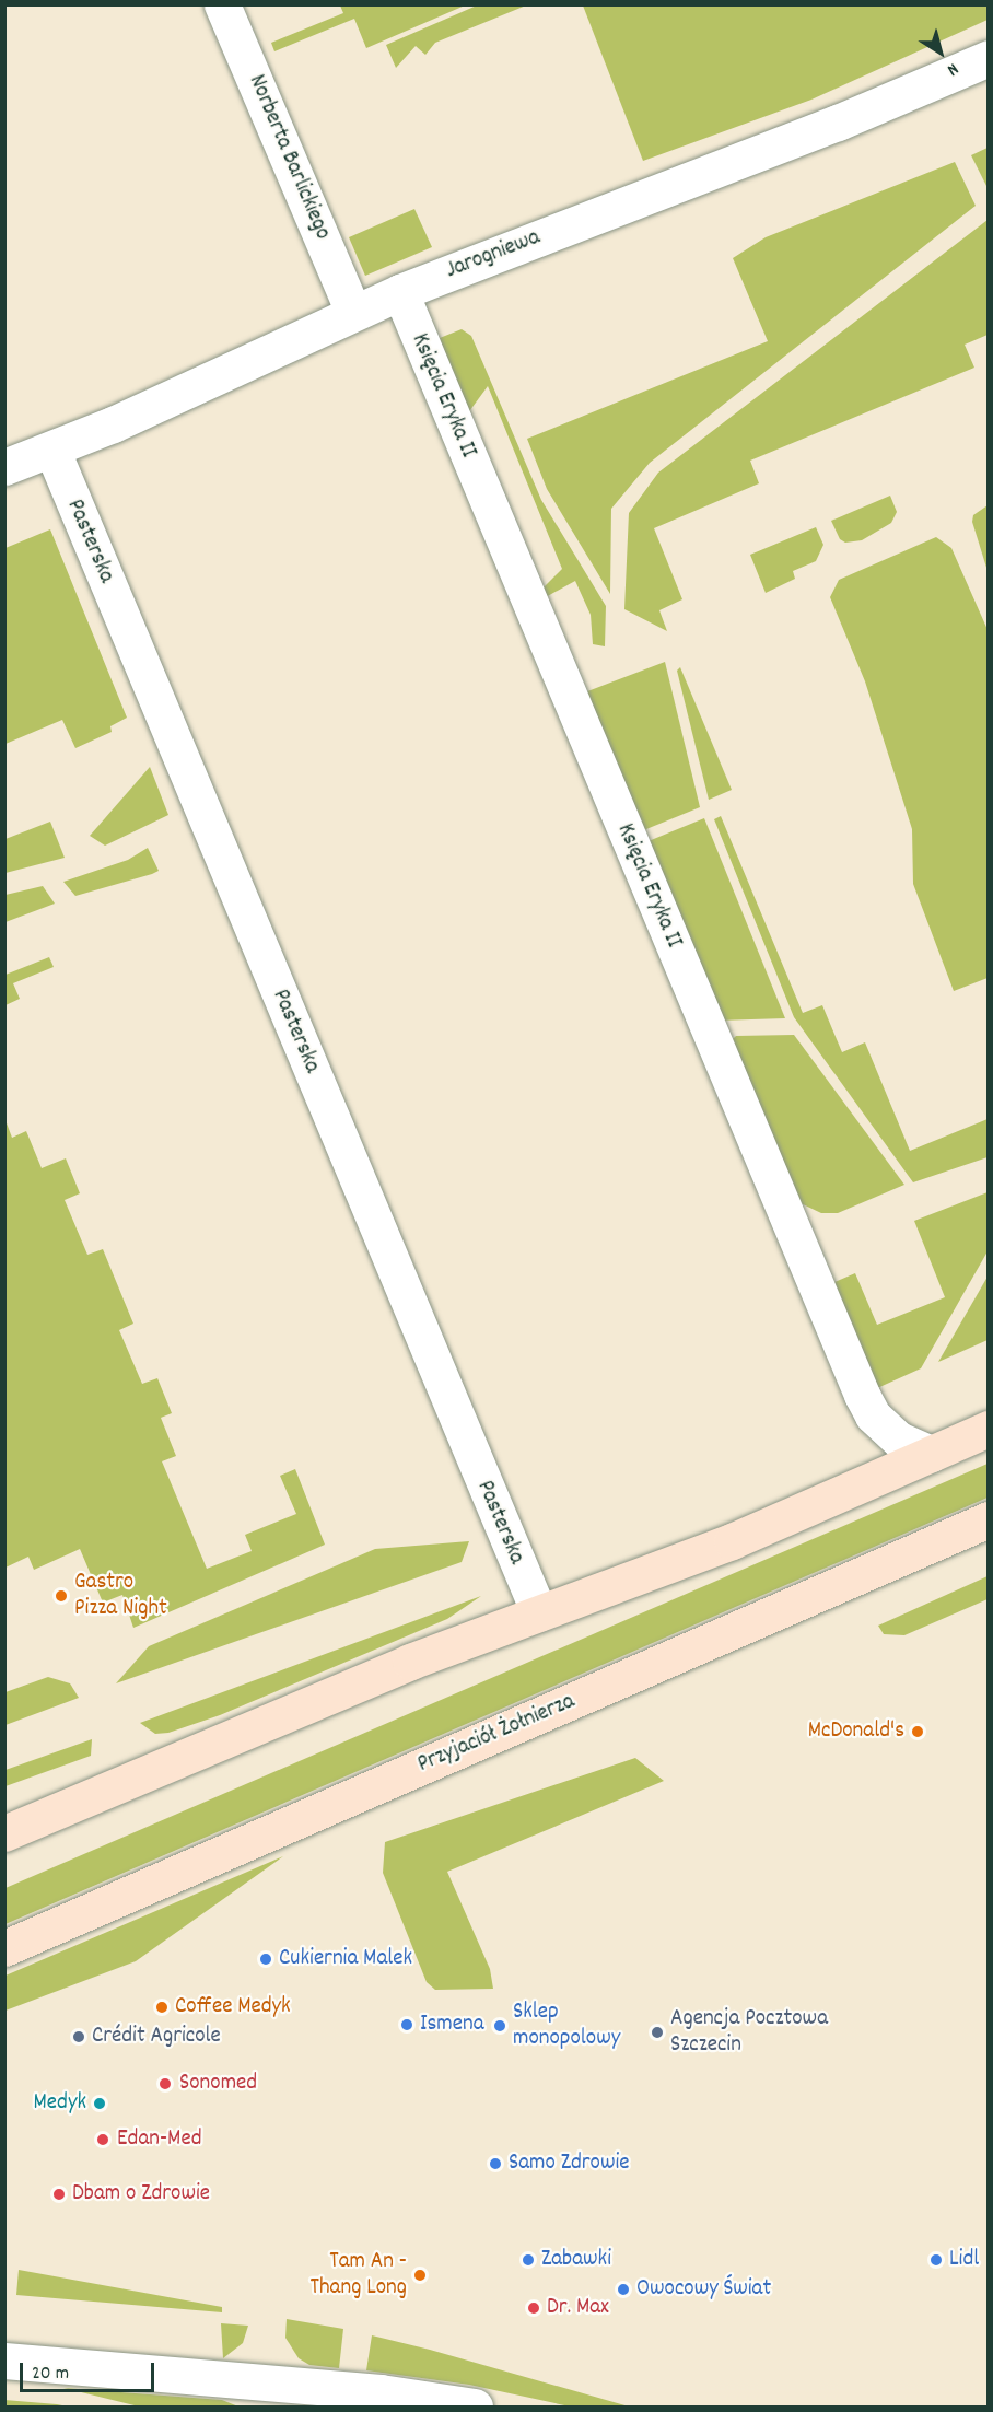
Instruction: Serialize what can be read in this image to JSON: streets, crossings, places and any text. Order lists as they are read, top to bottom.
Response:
{
  "streets": {
    "street": [
      "Norberta Barlickiego",
      "Jarogniewa",
      "Księcia Eryka II",
      "Pasterska",
      "Przyjaciół Żołnierza"
    ]
  },
  "crossings": [
    ["Norberta Barlickiego", "Jarogniewa"],
    ["Jarogniewa", "Księcia Eryka II"],
    ["Jarogniewa", "Pasterska"]
  ],
  "places": [
    "Gastro Pizza Night",
    "McDonald's",
    "Cukiernia Malek",
    "Coffee Medyk",
    "Ismena",
    "Sklep monopolowy",
    "Agencja Pocztowa Szczecin",
    "Crédit Agricole",
    "Sonomed",
    "Medyk",
    "Edan-Med",
    "Samo Zdrowie",
    "Dbam o Zdrowie",
    "Zabawki",
    "Lidl",
    "Tam An - Thang Long",
    "Owocowy Świat",
    "Dr. Max"
  ],
  "scale_bar": "20 m",
  "north": "bottom right"
}
